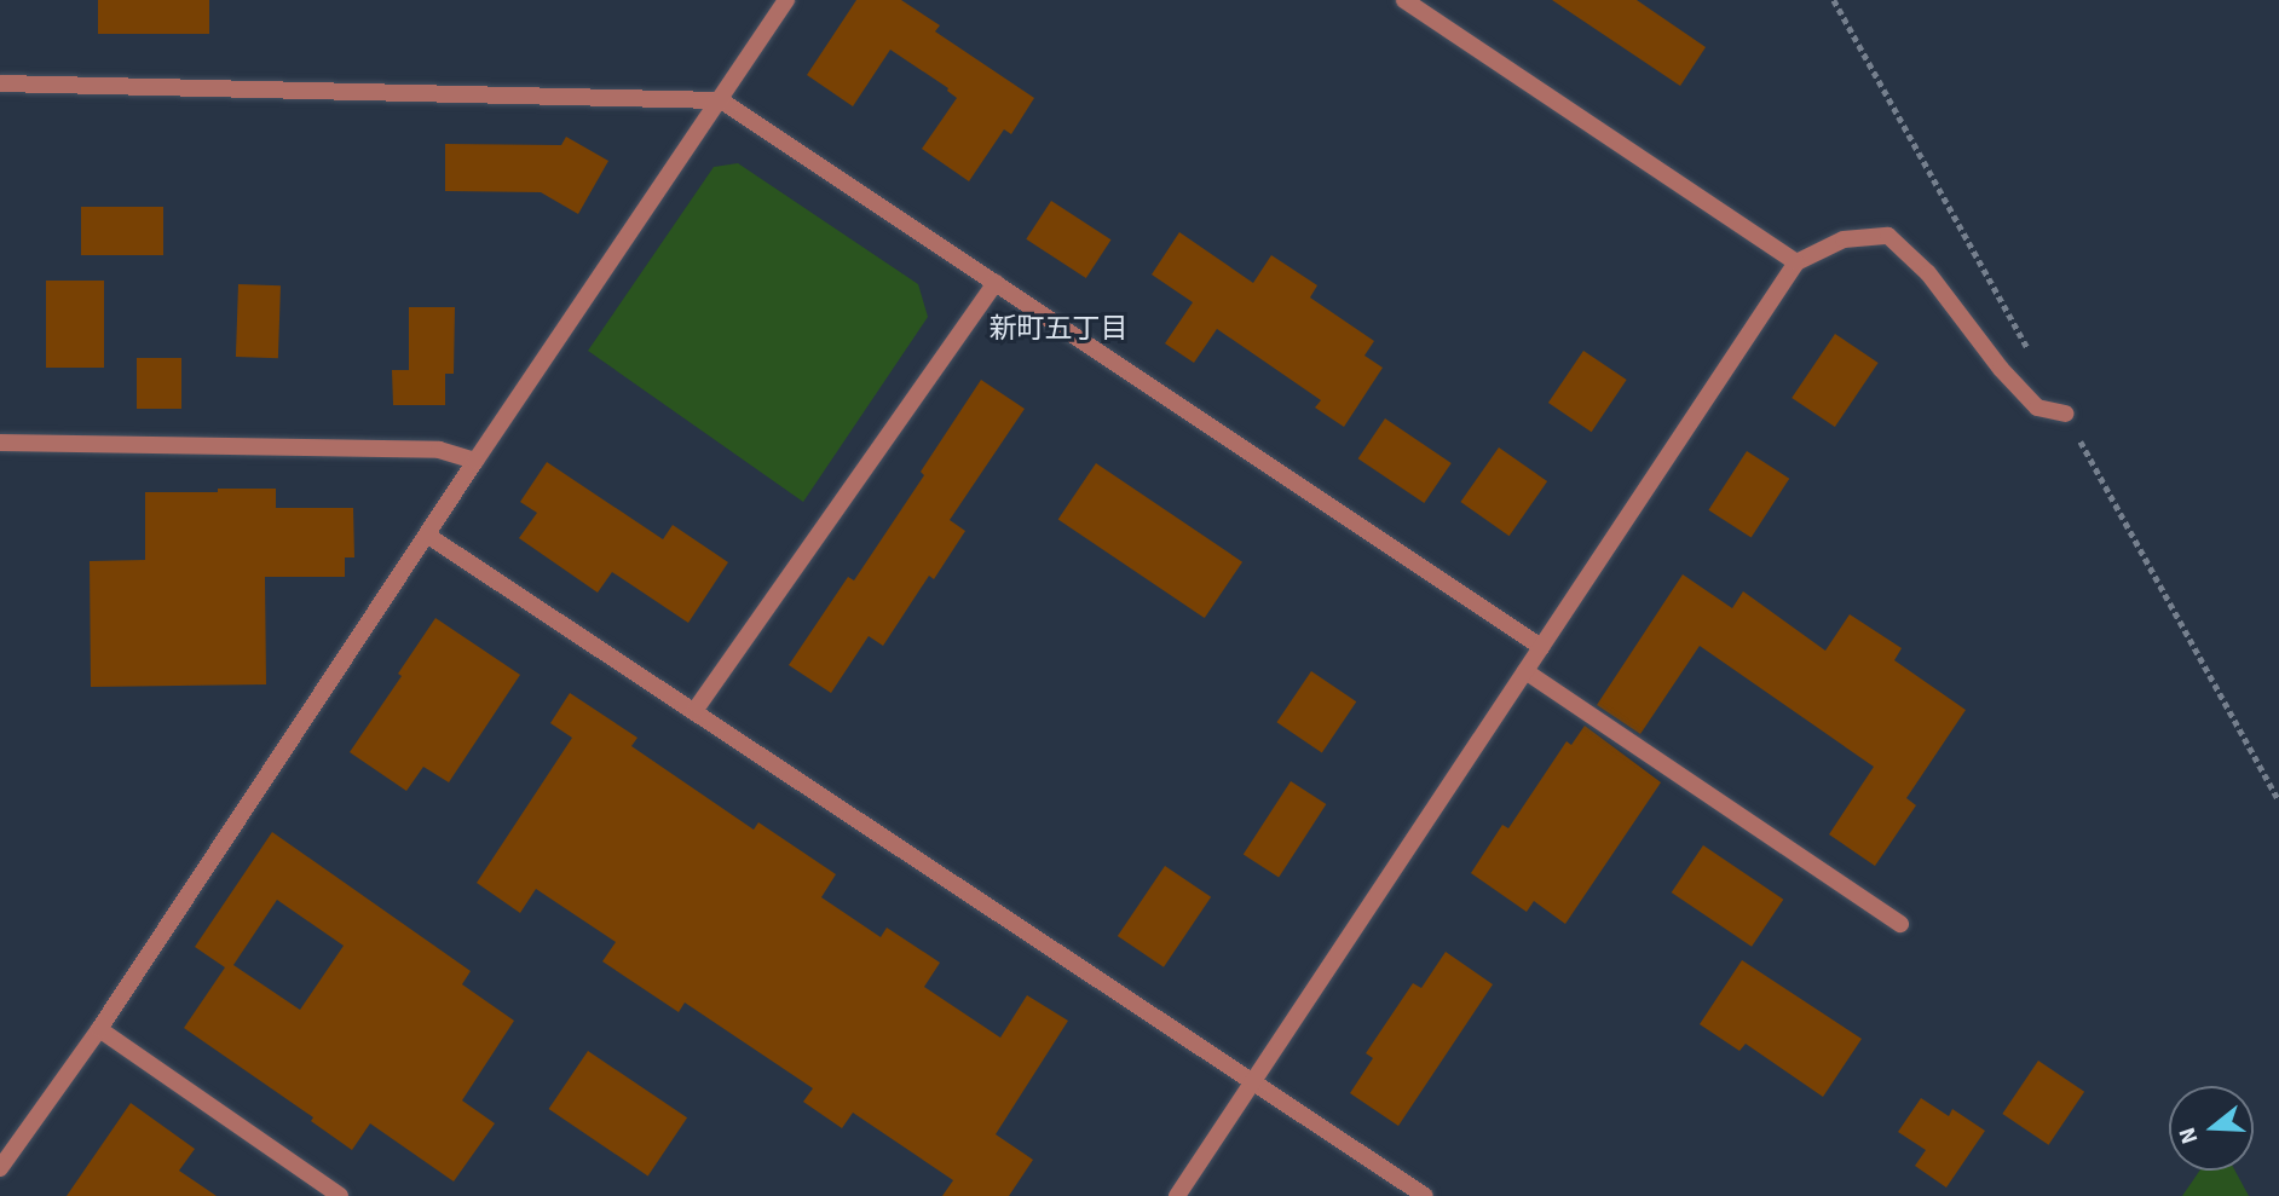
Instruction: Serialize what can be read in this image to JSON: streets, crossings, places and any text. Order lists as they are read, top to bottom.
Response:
{
  "districts": ["新町五丁目"],
  "north": "left"
}
